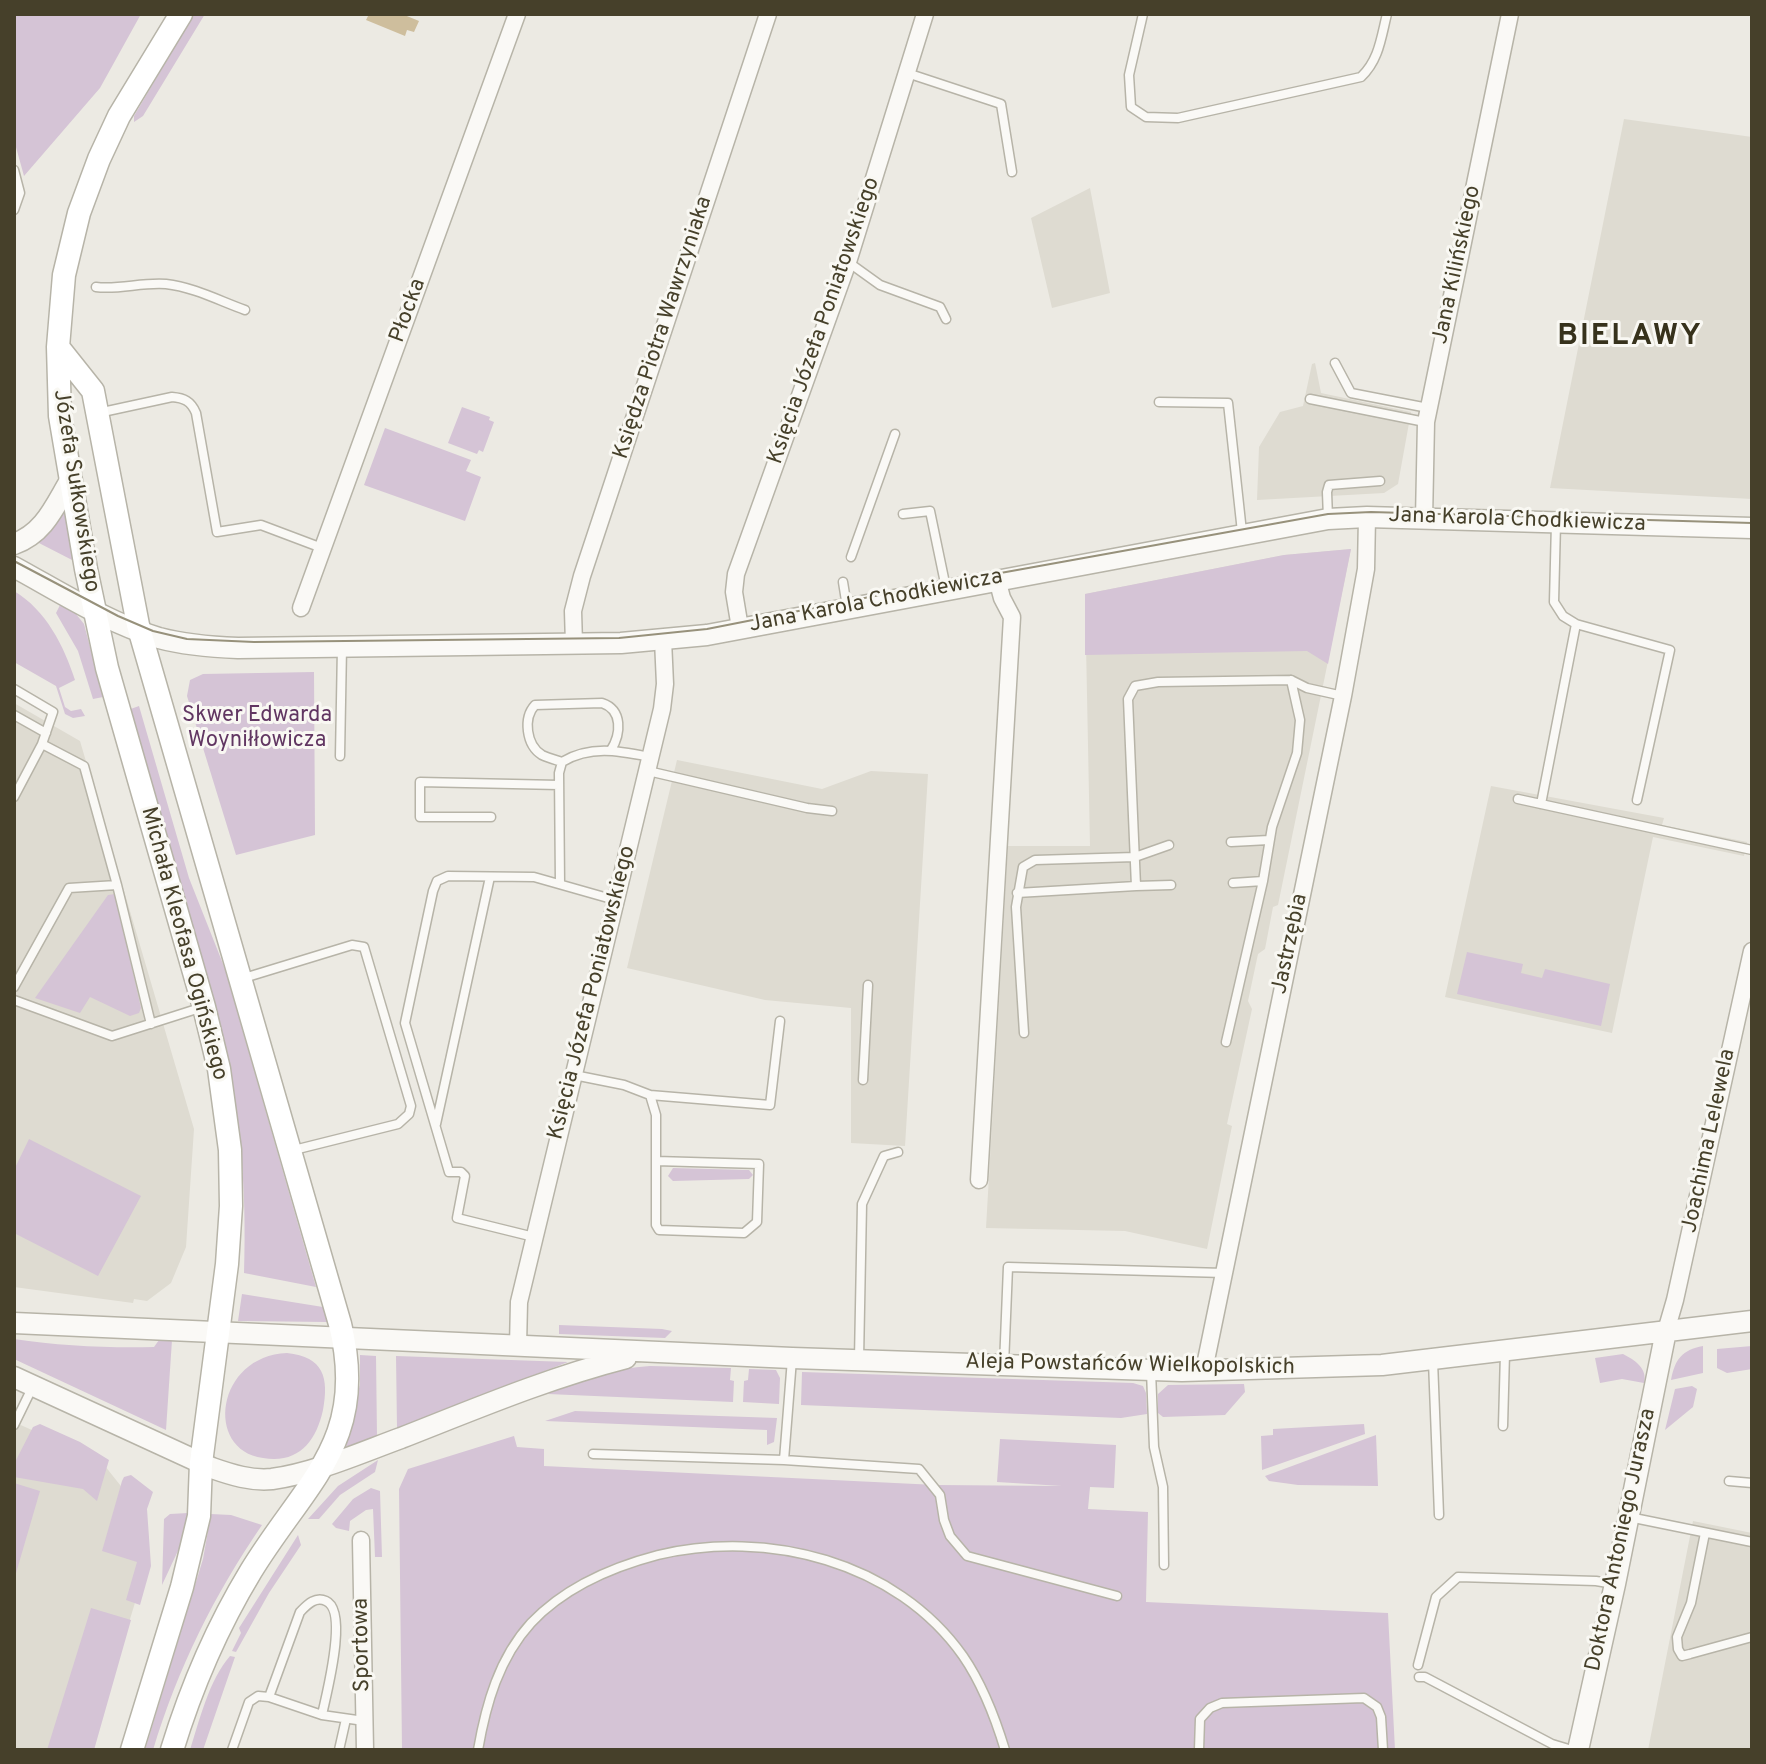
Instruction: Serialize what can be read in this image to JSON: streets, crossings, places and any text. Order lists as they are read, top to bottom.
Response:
{
  "streets": {
    "main road": ["Józefa Sułkowskiego", "Michała Kleofasa Ogińskiego"],
    "street": [
      "Jana Kilińskiego",
      "Płocka",
      "Księcia Józefa Poniatowskiego",
      "Księdza Piotra Wawrzyniaka",
      "Jana Karola Chodkiewicza",
      "Jastrzębia",
      "Joachima Lelewela",
      "Aleja Powstańców Wielkopolskich",
      "Doktora Antoniego Jurasza",
      "Sportowa"
    ]
  },
  "crossings": [
    ["Jana Kilińskiego", "Jana Karola Chodkiewicza"],
    ["Księcia Józefa Poniatowskiego", "Jana Karola Chodkiewicza"],
    ["Księcia Józefa Poniatowskiego", "Aleja Powstańców Wielkopolskich"],
    ["Księdza Piotra Wawrzyniaka", "Jana Karola Chodkiewicza"],
    ["Józefa Sułkowskiego", "Jana Karola Chodkiewicza"],
    ["Józefa Sułkowskiego", "Michała Kleofasa Ogińskiego"],
    ["Jana Karola Chodkiewicza", "Michała Kleofasa Ogińskiego"],
    ["Jana Karola Chodkiewicza", "Jastrzębia"],
    ["Michała Kleofasa Ogińskiego", "Aleja Powstańców Wielkopolskich"],
    ["Jastrzębia", "Aleja Powstańców Wielkopolskich"],
    ["Joachima Lelewela", "Aleja Powstańców Wielkopolskich"],
    ["Joachima Lelewela", "Doktora Antoniego Jurasza"],
    ["Aleja Powstańców Wielkopolskich", "Doktora Antoniego Jurasza"]
  ],
  "districts": ["BIELAWY"],
  "parks": ["Skwer Edwarda Woyniłłowicza"]
}
